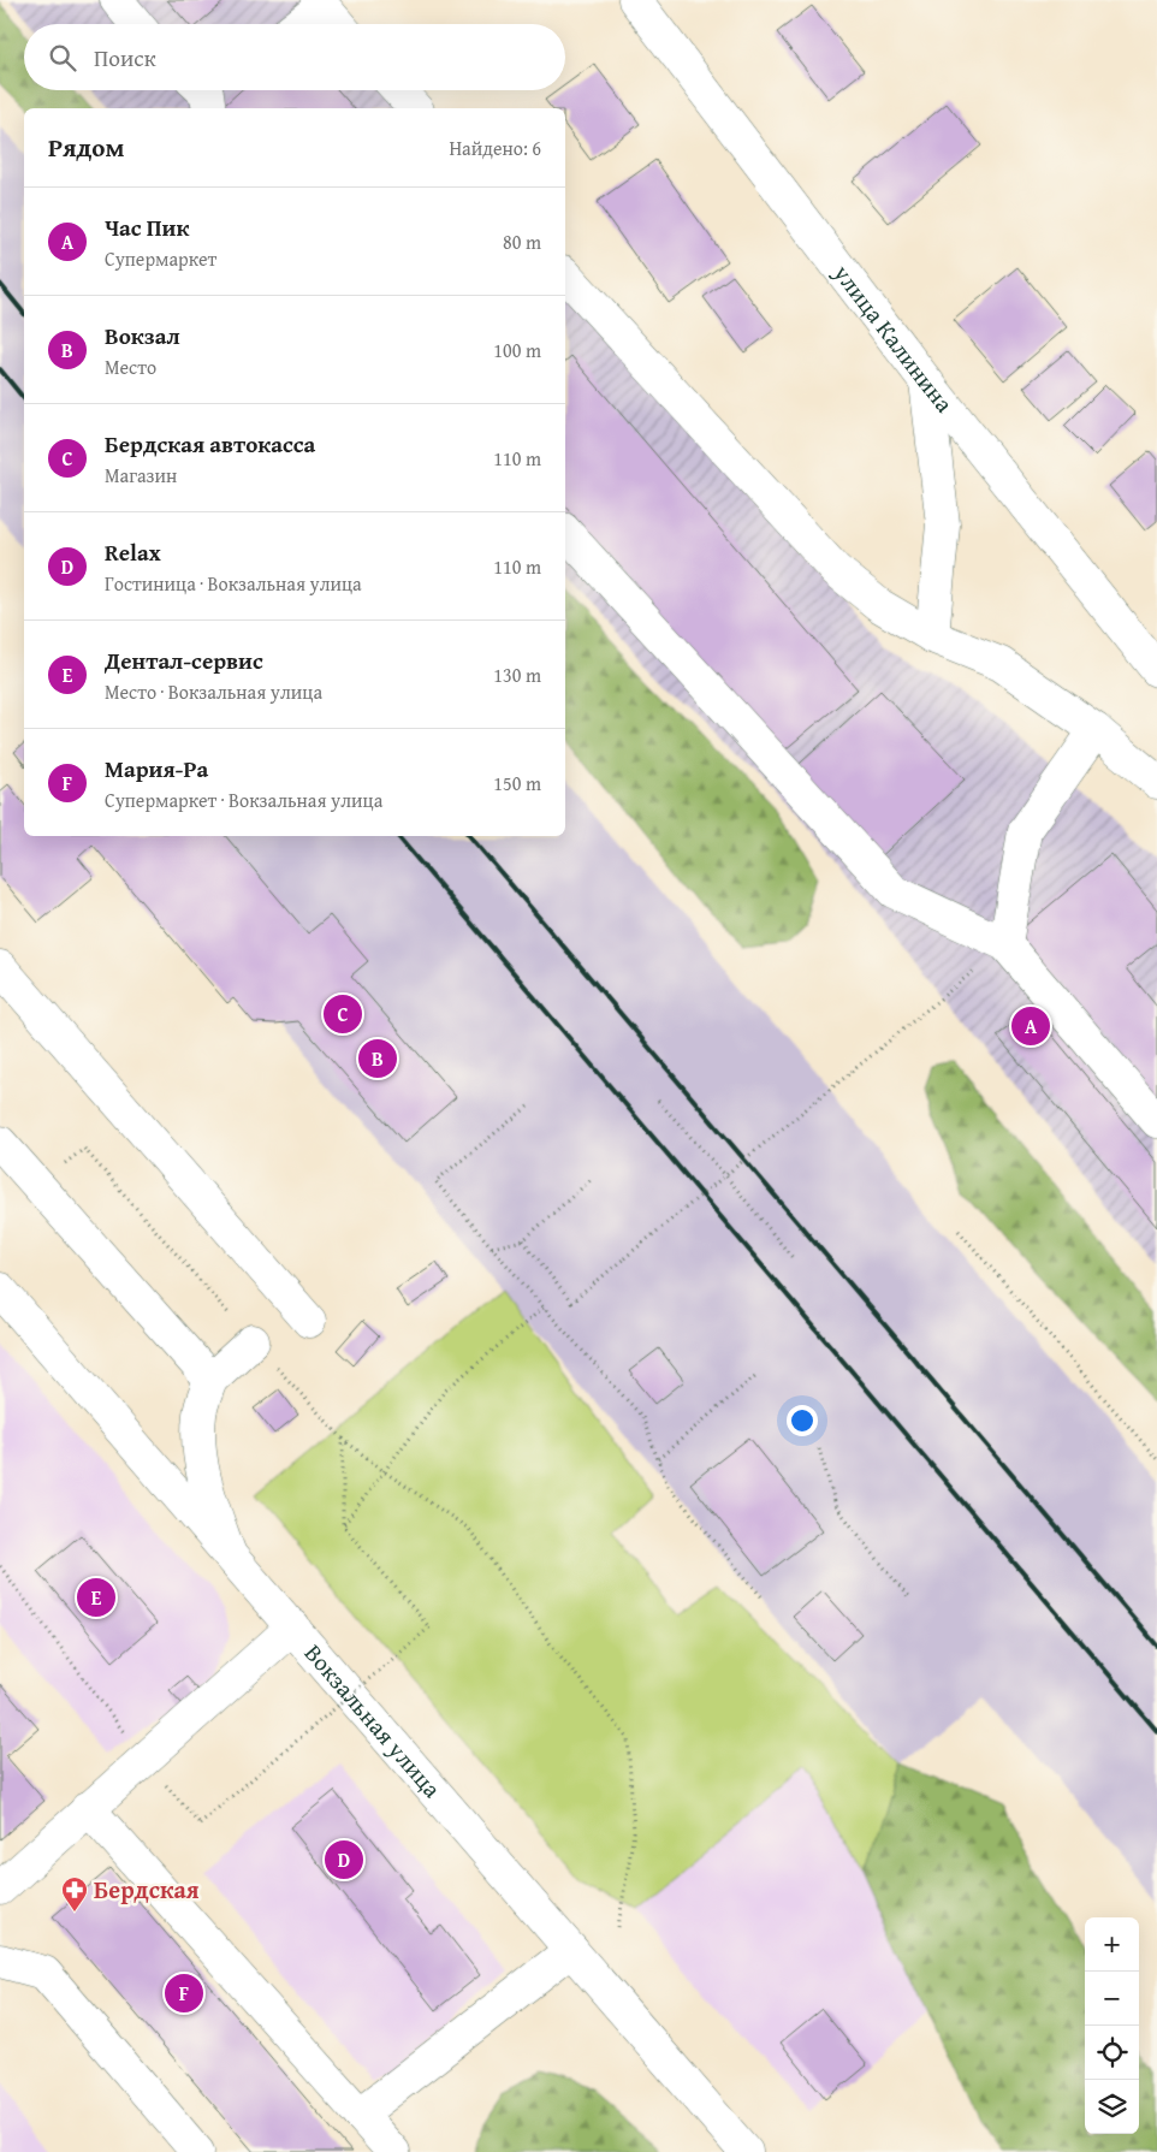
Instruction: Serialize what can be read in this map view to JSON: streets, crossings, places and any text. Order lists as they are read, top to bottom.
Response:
{
  "streets": {
    "main road": ["улица Калинина", "Вокзальная улица"]
  },
  "places": {
    "pharmacy": ["Бердская"]
  },
  "page": {
    "search": "Поиск",
    "heading": ["Рядом", "Найдено: 6"],
    "list": [
      {
        "mark": "A",
        "name": "Час Пик",
        "note": "Супермаркет",
        "value": "80 m"
      },
      {
        "mark": "B",
        "name": "Вокзал",
        "note": "Место",
        "value": "100 m"
      },
      {
        "mark": "C",
        "name": "Бердская автокасса",
        "note": "Магазин",
        "value": "110 m"
      },
      {
        "mark": "D",
        "name": "Relax",
        "note": "Гостиница · Вокзальная улица",
        "value": "110 m"
      },
      {
        "mark": "E",
        "name": "Дентал-сервис",
        "note": "Место · Вокзальная улица",
        "value": "130 m"
      },
      {
        "mark": "F",
        "name": "Мария-Ра",
        "note": "Супермаркет · Вокзальная улица",
        "value": "150 m"
      }
    ],
    "pins": [
      "C",
      "A",
      "B",
      "E",
      "D",
      "F"
    ],
    "map_buttons": ["+", "−"]
  }
}
